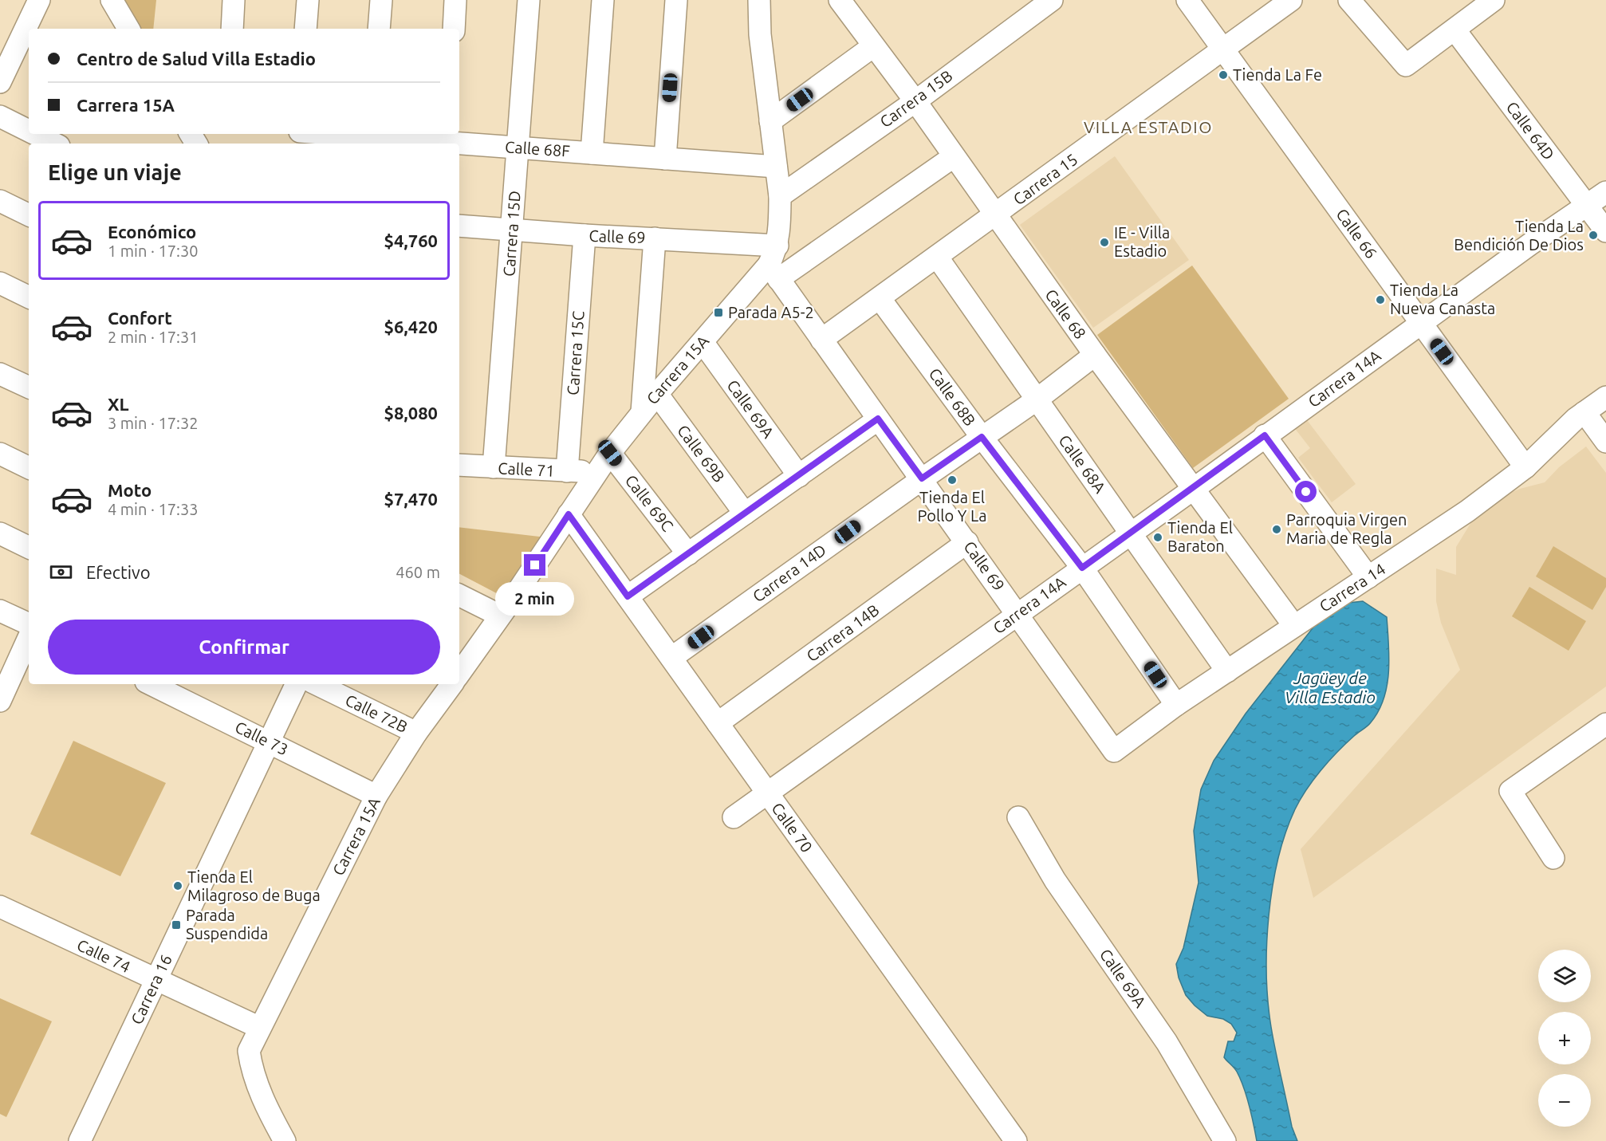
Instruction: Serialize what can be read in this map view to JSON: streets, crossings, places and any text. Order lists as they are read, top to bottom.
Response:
{
  "streets": {
    "street": [
      "Carrera 15B",
      "Calle 64D",
      "Calle 68F",
      "Carrera 15",
      "Carrera 15D",
      "Calle 66",
      "Calle 69",
      "Calle 68",
      "Carrera 15C",
      "Carrera 15A",
      "Carrera 14A",
      "Calle 68B",
      "Calle 69A",
      "Calle 69B",
      "Calle 68A",
      "Calle 71",
      "Calle 69C",
      "Carrera 14D",
      "Carrera 14",
      "Carrera 14B",
      "Calle 72B",
      "Calle 73",
      "Calle 70",
      "Calle 74",
      "Carrera 16"
    ]
  },
  "crossings": [
    ["Carrera 15B", "Calle 68"],
    ["Carrera 15B", "Carrera 15A"],
    ["Calle 64D", "Carrera 14A"],
    ["Calle 68F", "Carrera 15D"],
    ["Calle 68F", "Carrera 15A"],
    ["Carrera 15", "Calle 66"],
    ["Carrera 15", "Calle 69"],
    ["Carrera 15", "Calle 68"],
    ["Carrera 15", "Calle 68B"],
    ["Carrera 15", "Calle 68A"],
    ["Carrera 15D", "Calle 69"],
    ["Carrera 15D", "Calle 71"],
    ["Calle 66", "Carrera 14A"],
    ["Calle 66", "Carrera 14"],
    ["Calle 69", "Carrera 15C"],
    ["Calle 69", "Carrera 15A"],
    ["Calle 69", "Carrera 14A"],
    ["Calle 69", "Carrera 14D"],
    ["Calle 69", "Carrera 14"],
    ["Calle 69", "Carrera 14B"],
    ["Calle 68", "Carrera 15A"],
    ["Calle 68", "Carrera 14A"],
    ["Calle 68", "Carrera 14D"],
    ["Calle 68", "Carrera 14"],
    ["Carrera 15C", "Calle 71"],
    ["Carrera 15A", "Calle 69A"],
    ["Carrera 15A", "Calle 69B"],
    ["Carrera 15A", "Calle 71"],
    ["Carrera 15A", "Calle 69C"],
    ["Carrera 15A", "Calle 72B"],
    ["Carrera 15A", "Calle 73"],
    ["Carrera 15A", "Calle 70"],
    ["Carrera 15A", "Calle 74"],
    ["Carrera 14A", "Calle 68B"],
    ["Carrera 14A", "Calle 68A"],
    ["Carrera 14A", "Calle 70"],
    ["Calle 68B", "Carrera 14D"],
    ["Calle 68B", "Carrera 14"],
    ["Calle 68A", "Carrera 14D"],
    ["Calle 68A", "Carrera 14"],
    ["Carrera 14D", "Calle 70"],
    ["Carrera 14B", "Calle 70"],
    ["Calle 73", "Carrera 16"],
    ["Calle 74", "Carrera 16"]
  ],
  "districts": ["VILLA ESTADIO"],
  "water": ["Jagüey de Villa Estadio"],
  "places": {
    "other": [
      "Tienda La Fe",
      "Tienda La Bendición De Dios",
      "IE - Villa Estadio",
      "Tienda La Nueva Canasta",
      "Tienda El Pollo Y La",
      "Parroquia Virgen Maria de Regla",
      "Tienda El Baraton",
      "Tienda El Milagroso de Buga"
    ],
    "transit": ["Parada A5-2", "Parada Suspendida"]
  },
  "page": {
    "banner": ["Centro de Salud Villa Estadio", "Carrera 15A"],
    "heading": "Elige un viaje",
    "list": [
      {
        "name": "Económico",
        "note": "1 min · 17:30",
        "value": "$4,760"
      },
      {
        "name": "Confort",
        "note": "2 min · 17:31",
        "value": "$6,420"
      },
      {
        "name": "XL",
        "note": "3 min · 17:32",
        "value": "$8,080"
      },
      {
        "name": "Moto",
        "note": "4 min · 17:33",
        "value": "$7,470"
      }
    ],
    "pay": ["Efectivo", "460 m"],
    "bubble": "2 min",
    "buttons": "Confirmar",
    "map_buttons": ["+", "−"]
  }
}
